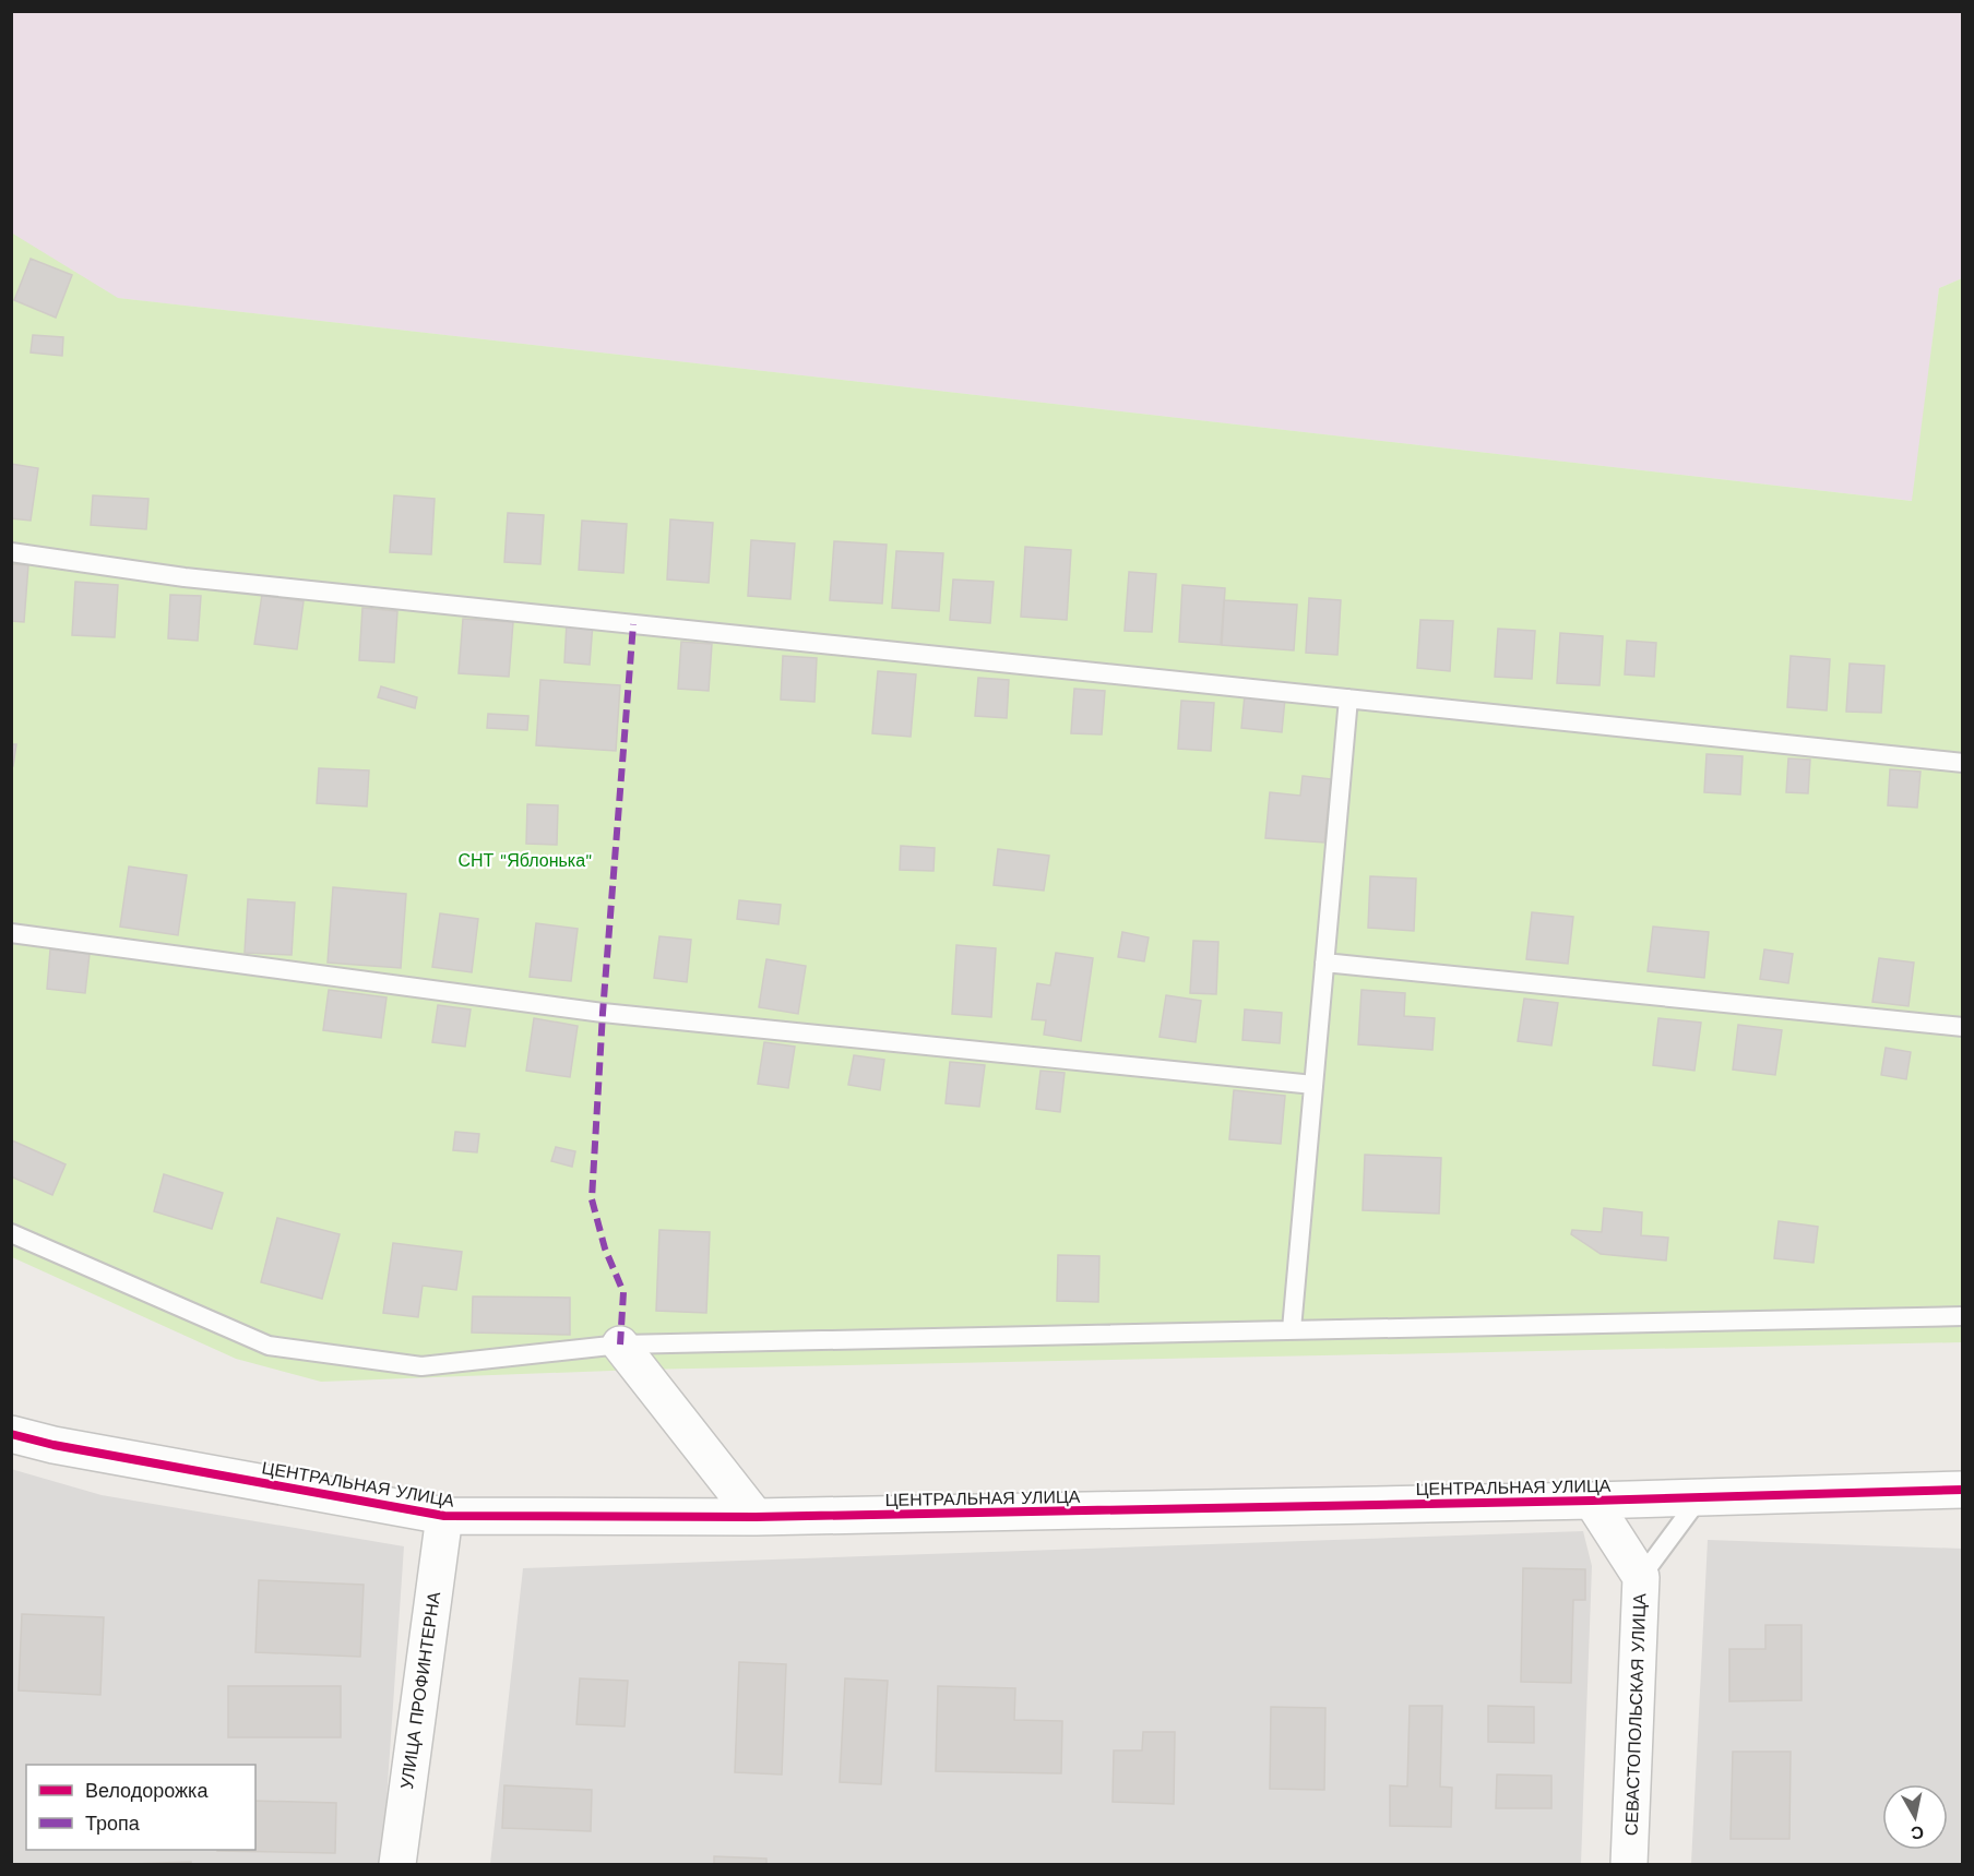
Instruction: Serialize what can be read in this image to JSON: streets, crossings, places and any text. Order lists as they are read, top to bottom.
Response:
{
  "streets": {
    "street": ["ЦЕНТРАЛЬНАЯ УЛИЦА", "УЛИЦА ПРОФИНТЕРНА", "СЕВАСТОПОЛЬСКАЯ УЛИЦА"]
  },
  "crossings": [
    ["ЦЕНТРАЛЬНАЯ УЛИЦА", "УЛИЦА ПРОФИНТЕРНА"],
    ["ЦЕНТРАЛЬНАЯ УЛИЦА", "СЕВАСТОПОЛЬСКАЯ УЛИЦА"]
  ],
  "parks": ["СНТ \"Яблонька\""],
  "legend": ["Велодорожка", "Тропа"],
  "north": "bottom"
}
